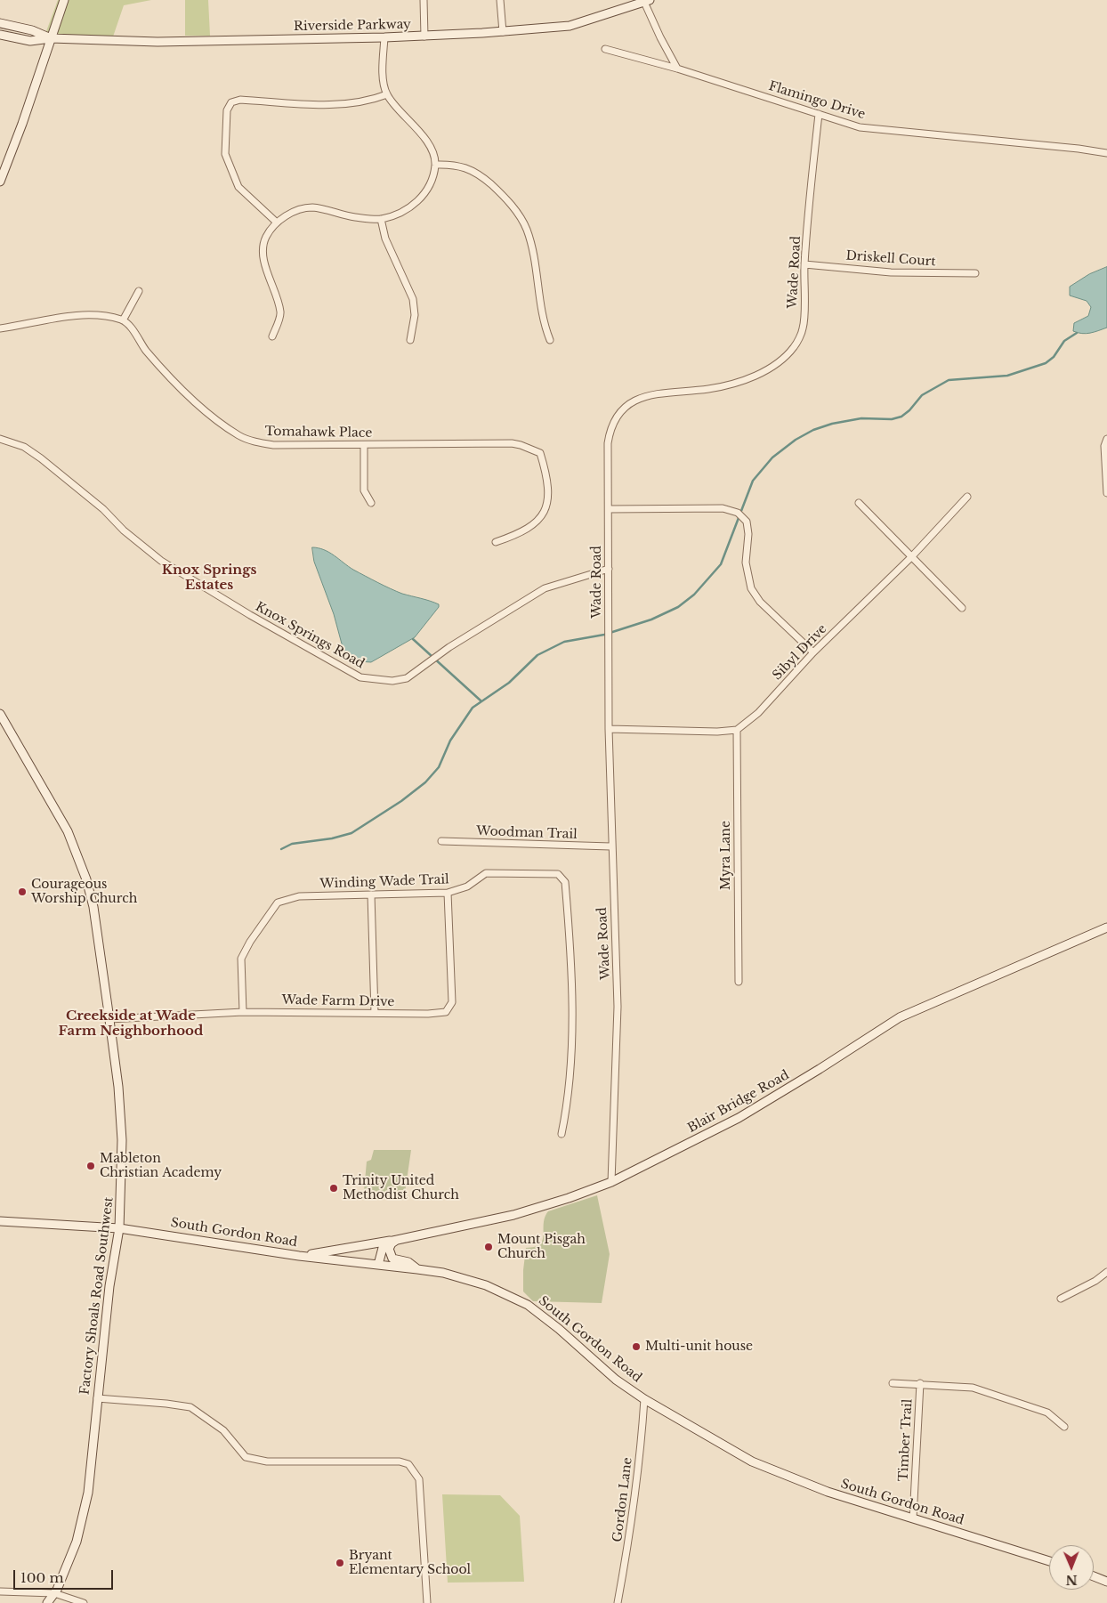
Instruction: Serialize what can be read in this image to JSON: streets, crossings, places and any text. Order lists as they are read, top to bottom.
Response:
{
  "streets": {
    "street": [
      "Riverside Parkway",
      "Flamingo Drive",
      "Driskell Court",
      "Wade Road",
      "Tomahawk Place",
      "Knox Springs Road",
      "Sibyl Drive",
      "Woodman Trail",
      "Myra Lane",
      "Winding Wade Trail",
      "Wade Farm Drive",
      "Blair Bridge Road",
      "South Gordon Road",
      "Factory Shoals Road Southwest",
      "Timber Trail",
      "Gordon Lane"
    ]
  },
  "crossings": [
    ["Flamingo Drive", "Wade Road"],
    ["Driskell Court", "Wade Road"],
    ["Wade Road", "Knox Springs Road"],
    ["Wade Road", "Woodman Trail"],
    ["Wade Road", "Blair Bridge Road"],
    ["Sibyl Drive", "Myra Lane"],
    ["Winding Wade Trail", "Wade Farm Drive"],
    ["Wade Farm Drive", "Factory Shoals Road Southwest"],
    ["Blair Bridge Road", "South Gordon Road"],
    ["South Gordon Road", "Factory Shoals Road Southwest"],
    ["South Gordon Road", "Timber Trail"],
    ["South Gordon Road", "Gordon Lane"]
  ],
  "districts": ["Knox Springs Estates", "Creekside at Wade Farm Neighborhood"],
  "places": [
    "Courageous Worship Church",
    "Mableton Christian Academy",
    "Trinity United Methodist Church",
    "Mount Pisgah Church",
    "Multi-unit house",
    "Bryant Elementary School"
  ],
  "scale_bar": "100 m",
  "north": "bottom"
}
